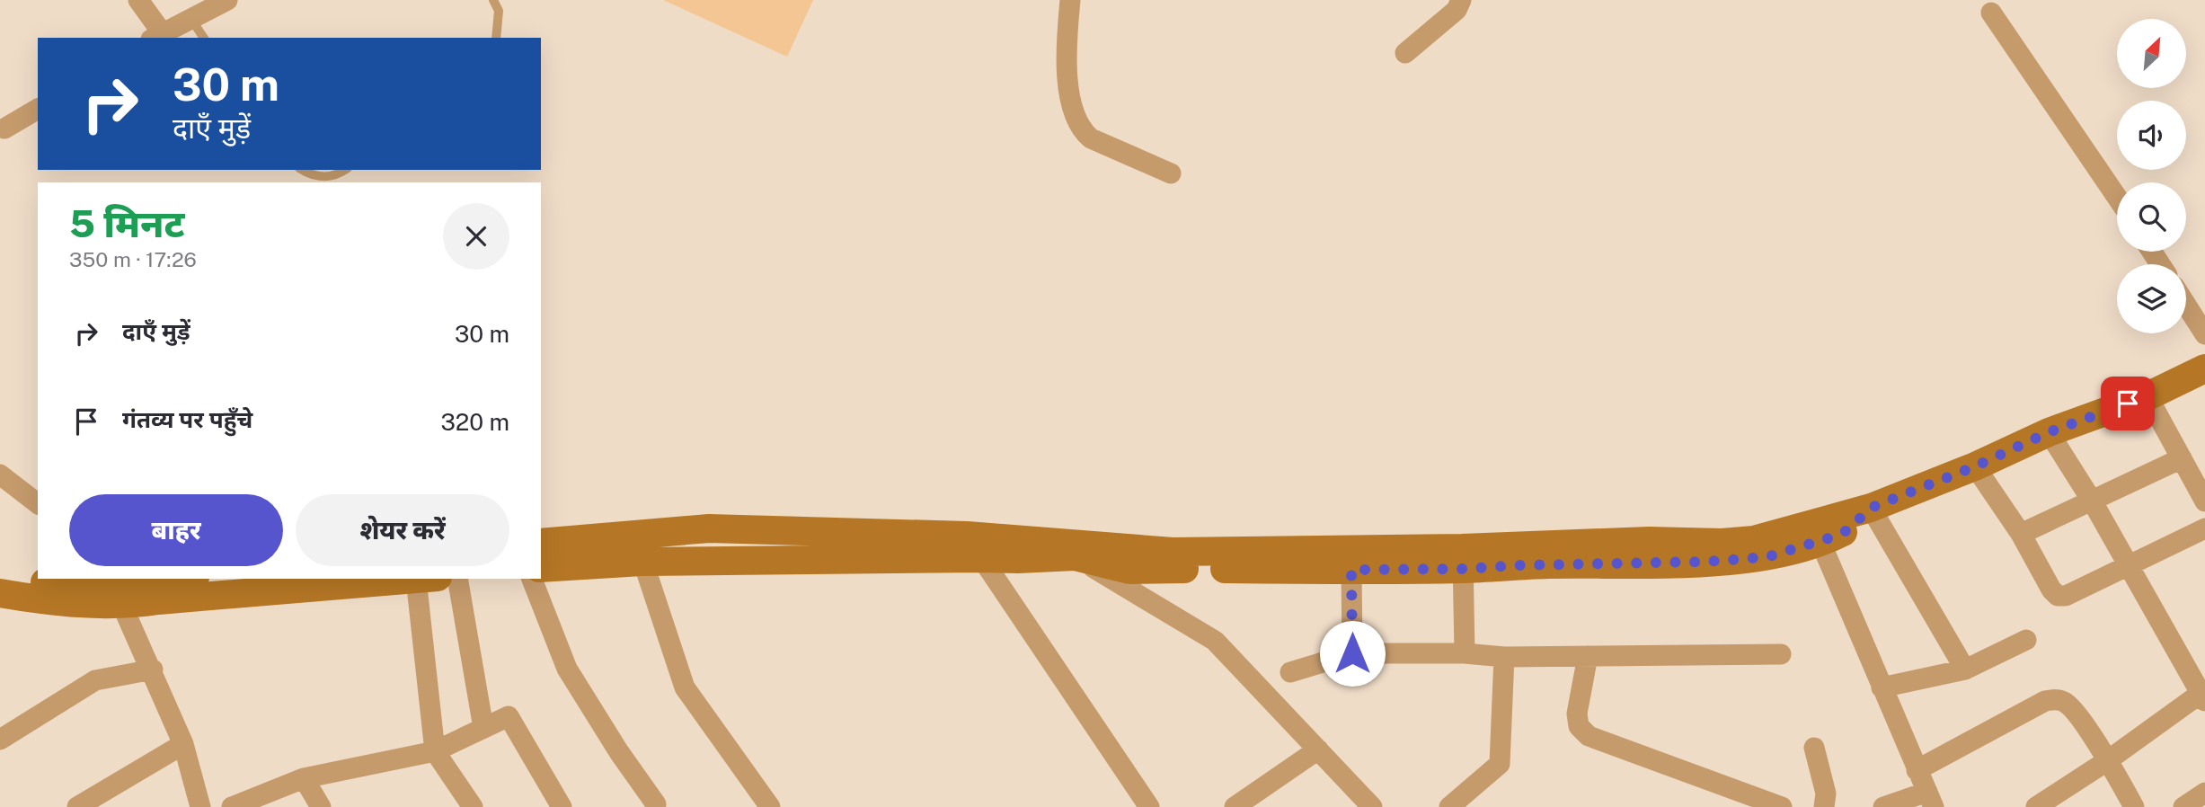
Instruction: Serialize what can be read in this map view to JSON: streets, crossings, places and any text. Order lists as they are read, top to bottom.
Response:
{
  "north": "top right",
  "page": {
    "turn": ["30 m", "दाएँ मुड़ें"],
    "heading": ["5 मिनट", "350 m · 17:26"],
    "list": [
      {
        "name": "दाएँ मुड़ें",
        "value": "30 m"
      },
      {
        "name": "गंतव्य पर पहुँचे",
        "value": "320 m"
      }
    ],
    "buttons": ["बाहर", "शेयर करें"]
  }
}
